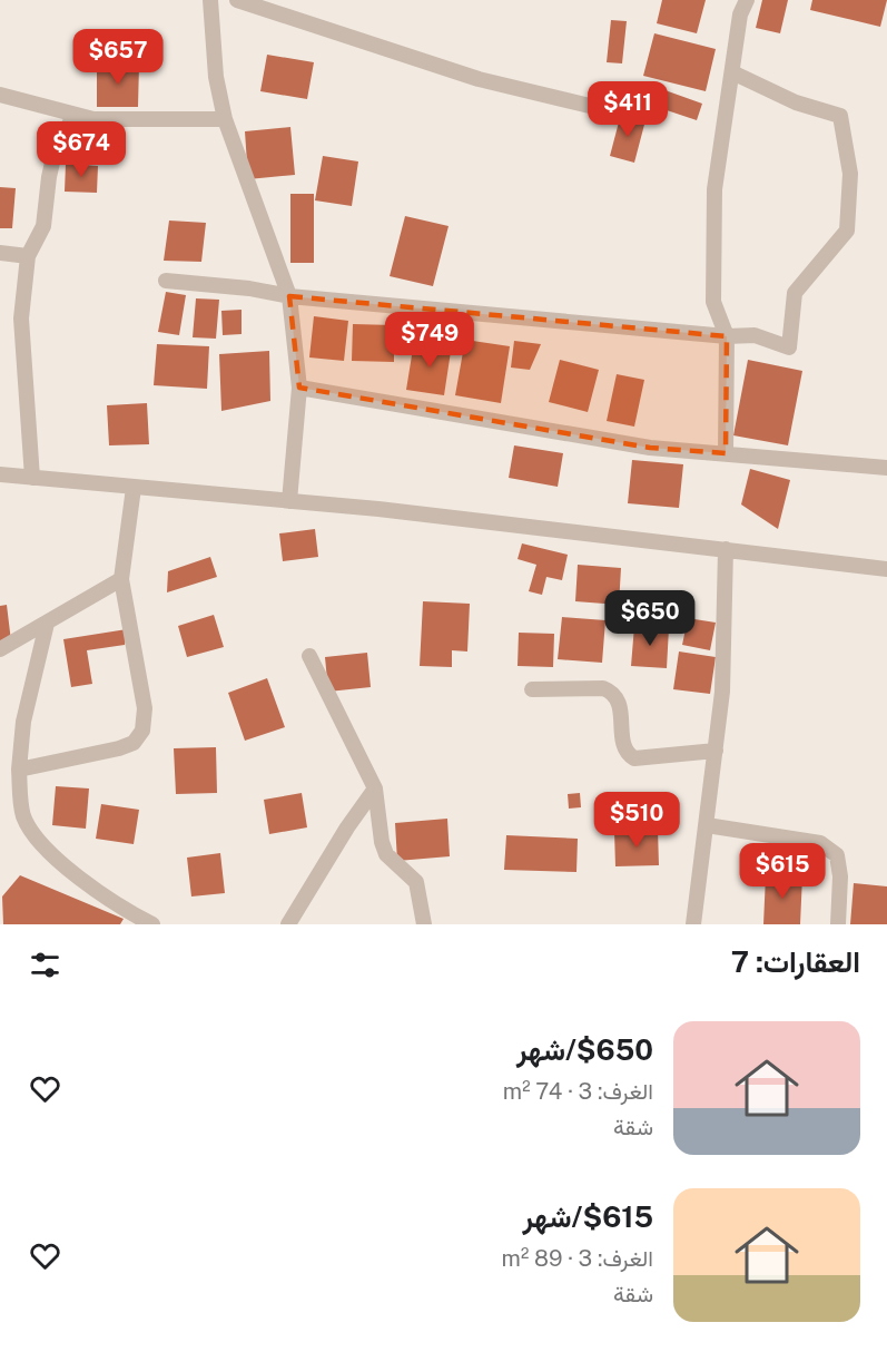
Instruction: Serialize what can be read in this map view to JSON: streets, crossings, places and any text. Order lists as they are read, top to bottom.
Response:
{
  "page": {
    "price": [
      "$657",
      "$411",
      "$674",
      "$749",
      "$650",
      "$510",
      "$615"
    ],
    "heading": "العقارات: 7",
    "list": [
      {
        "name": "$650/شهر",
        "note": "الغرف: 3 · 74 m² · شقة"
      },
      {
        "name": "$615/شهر",
        "note": "الغرف: 3 · 89 m² · شقة"
      }
    ]
  }
}
